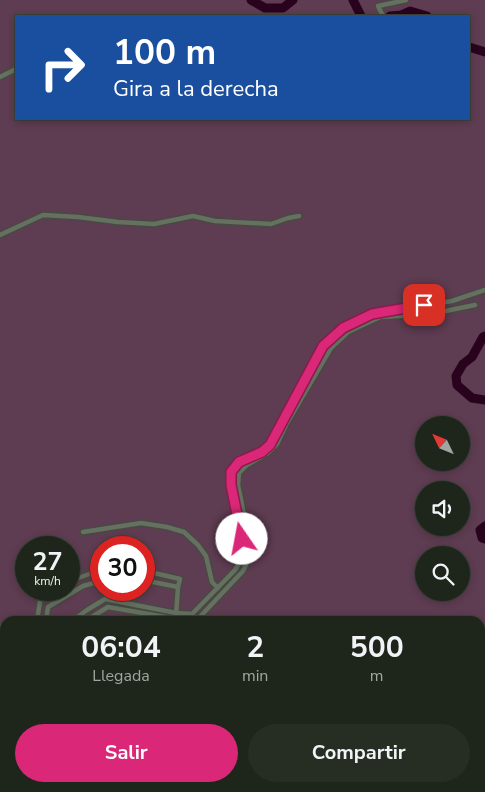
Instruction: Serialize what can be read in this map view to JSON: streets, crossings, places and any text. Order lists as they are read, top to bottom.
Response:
{
  "north": "top left",
  "page": {
    "turn": ["100 m", "Gira a la derecha"],
    "speed": "27 km/h",
    "limit": "30",
    "eta": [
      "06:04",
      "Llegada",
      "2",
      "min",
      "500",
      "m"
    ],
    "buttons": ["Salir", "Compartir"]
  }
}
